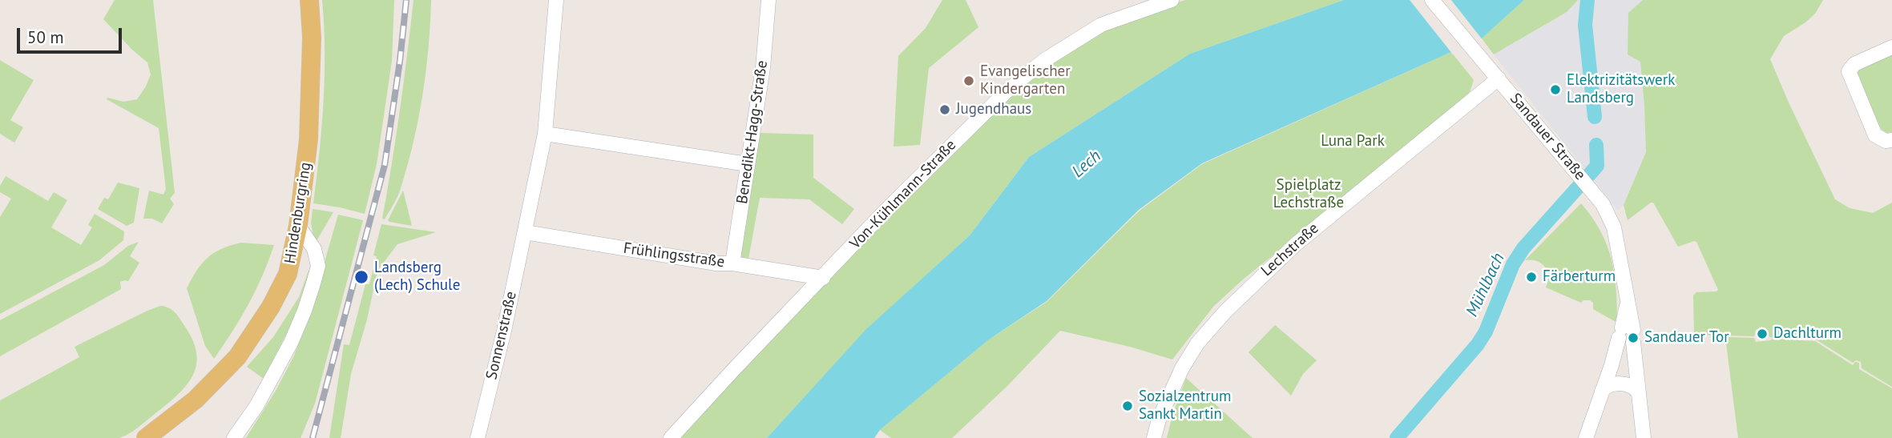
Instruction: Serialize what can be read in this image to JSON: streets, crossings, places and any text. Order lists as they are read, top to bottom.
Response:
{
  "streets": {
    "main road": ["Hindenburgring"],
    "street": [
      "Benedikt-Hagg-Straße",
      "Sandauer Straße",
      "Von-Kühlmann-Straße",
      "Lechstraße",
      "Frühlingsstraße",
      "Sonnenstraße"
    ]
  },
  "crossings": [
    ["Benedikt-Hagg-Straße", "Frühlingsstraße"],
    ["Sandauer Straße", "Lechstraße"],
    ["Von-Kühlmann-Straße", "Frühlingsstraße"],
    ["Frühlingsstraße", "Sonnenstraße"]
  ],
  "water": ["Lech", "Mühlbach"],
  "parks": ["Luna Park", "Spielplatz Lechstraße"],
  "places": [
    "Evangelischer Kindergarten",
    "Elektrizitätswerk Landsberg",
    "Jugendhaus",
    "Landsberg (Lech) Schule",
    "Färberturm",
    "Dachlturm",
    "Sandauer Tor",
    "Sozialzentrum Sankt Martin"
  ],
  "scale_bar": "50 m"
}
